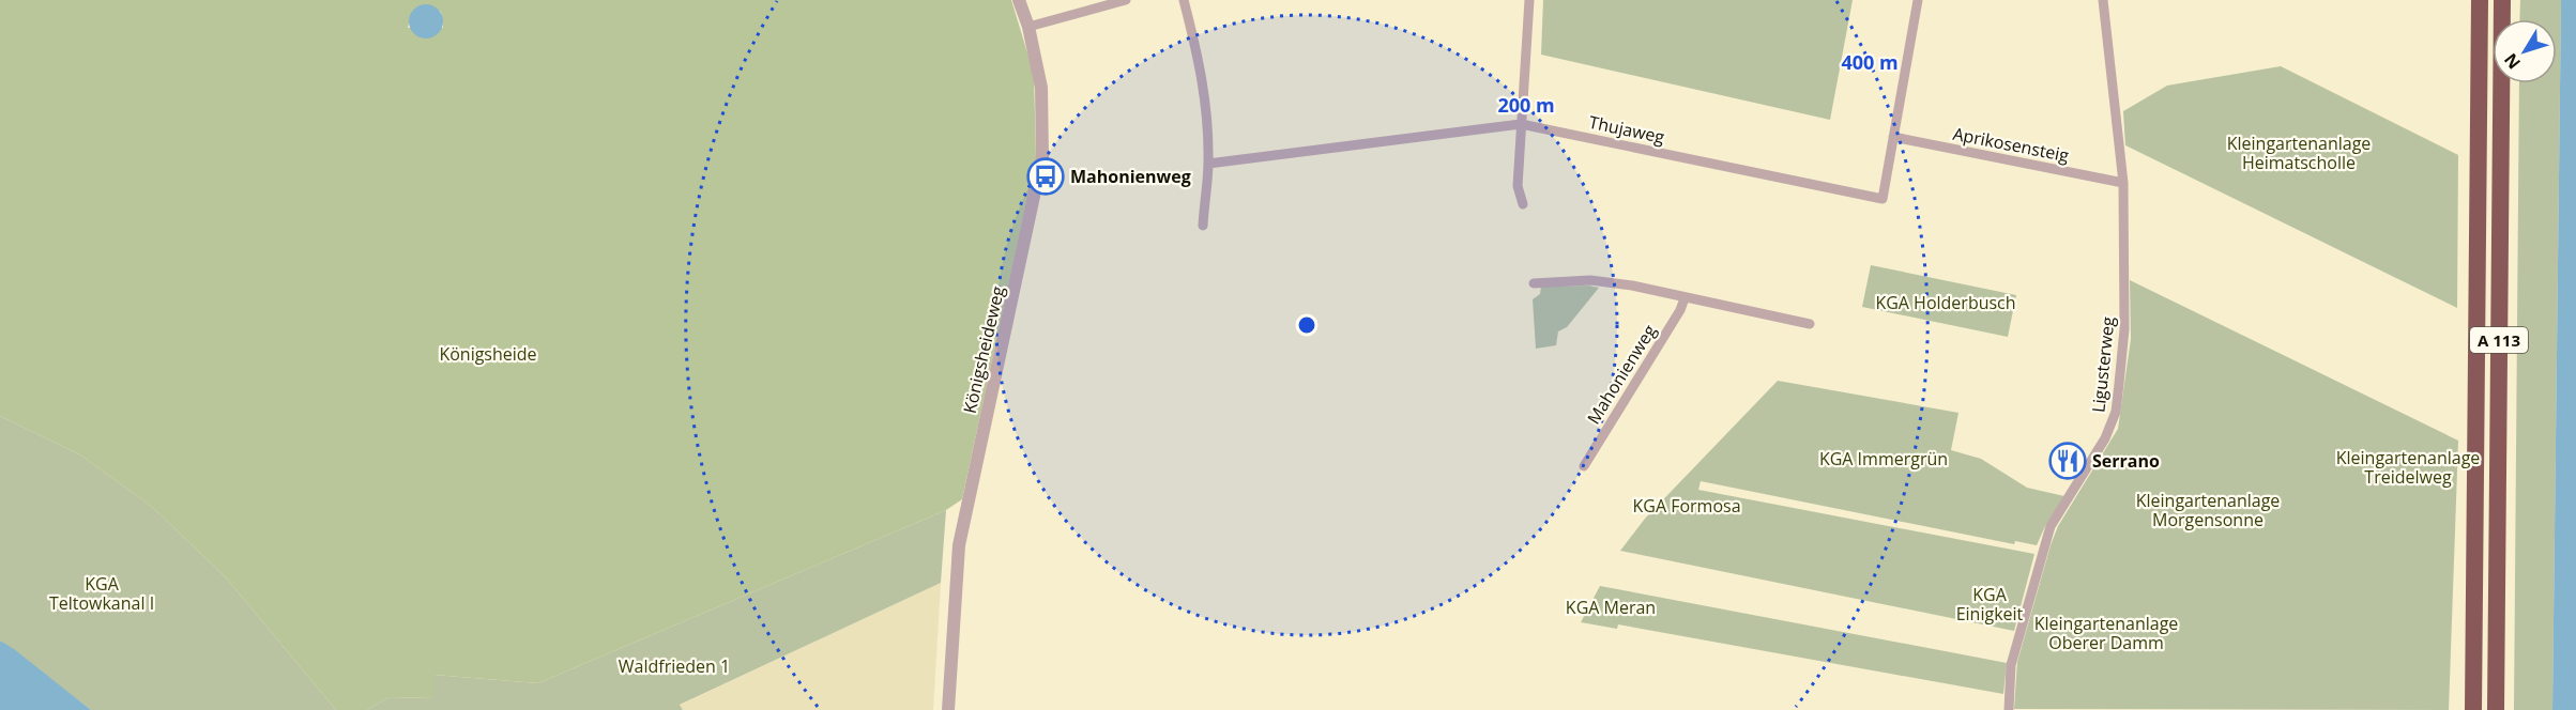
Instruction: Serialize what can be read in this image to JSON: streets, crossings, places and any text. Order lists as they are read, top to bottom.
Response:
{
  "streets": {
    "highway": ["A 113"],
    "street": [
      "Thujaweg",
      "Aprikosensteig",
      "Königsheideweg",
      "Ligusterweg",
      "Mahonienweg"
    ]
  },
  "crossings": [
    ["Thujaweg", "Aprikosensteig"],
    ["Aprikosensteig", "Ligusterweg"]
  ],
  "parks": [
    "Kleingartenanlage Heimatscholle",
    "KGA Holderbusch",
    "Königsheide",
    "Kleingartenanlage Treidelweg",
    "KGA Immergrün",
    "Kleingartenanlage Morgensonne",
    "KGA Formosa",
    "KGA Teltowkanal I",
    "KGA Einigkeit",
    "KGA Meran",
    "Kleingartenanlage Oberer Damm",
    "Waldfrieden 1"
  ],
  "places": {
    "bus stop": ["Mahonienweg"],
    "restaurant": ["Serrano"]
  },
  "north": "bottom left",
  "rings": ["400 m", "200 m"]
}
